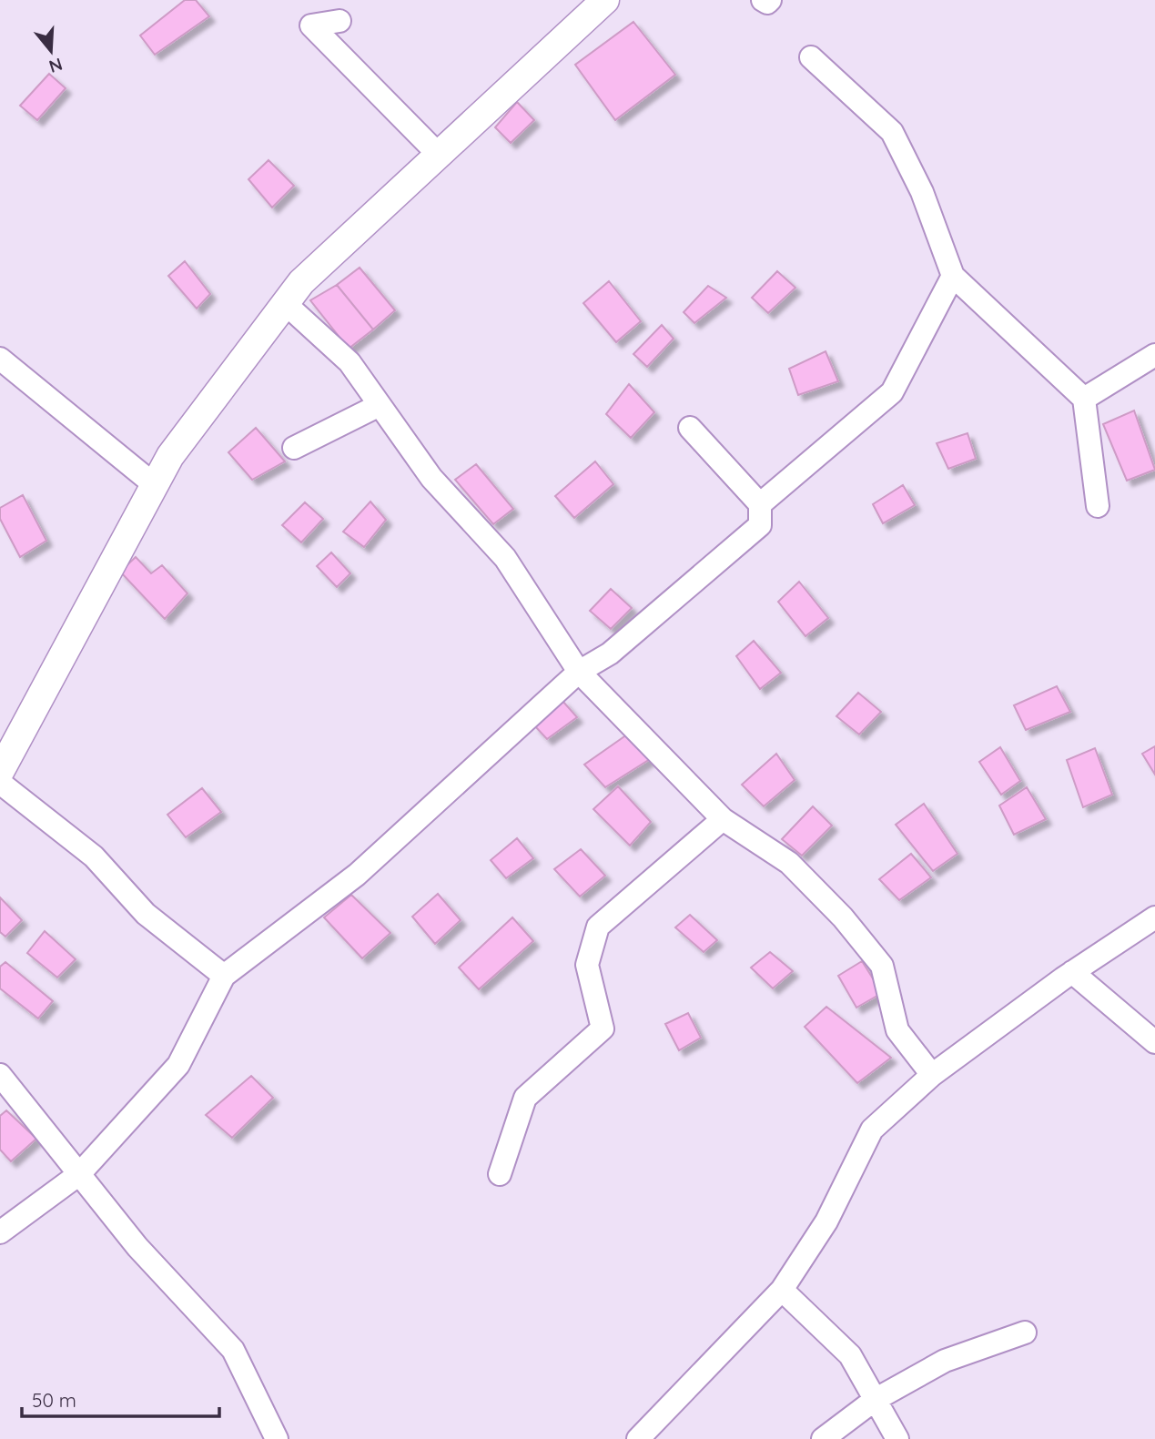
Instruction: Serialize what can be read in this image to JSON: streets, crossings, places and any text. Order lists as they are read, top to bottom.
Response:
{
  "scale_bar": "50 m",
  "north": "bottom"
}
